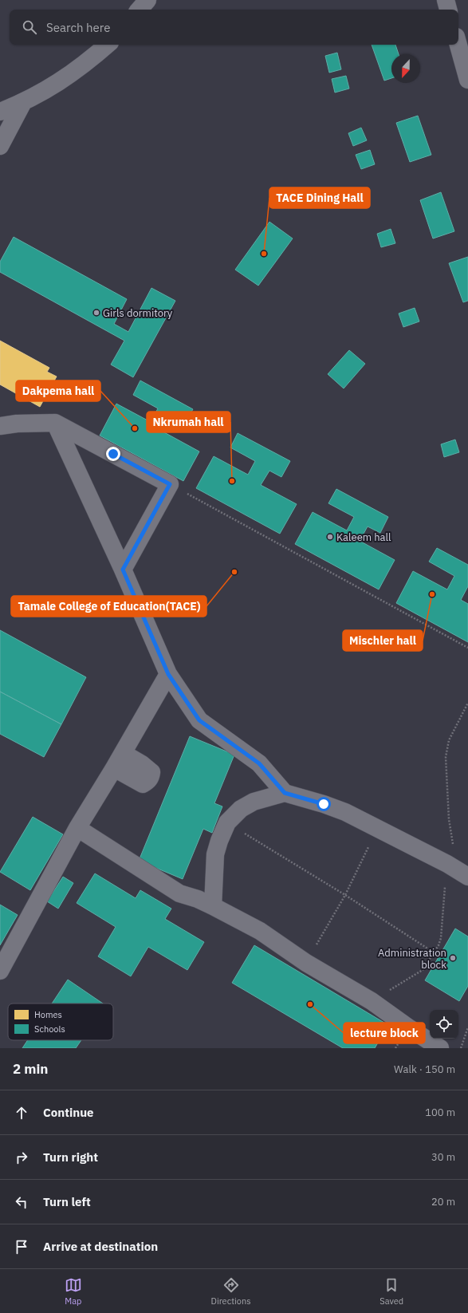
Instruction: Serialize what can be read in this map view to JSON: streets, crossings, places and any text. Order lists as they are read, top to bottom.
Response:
{
  "places": [
    "TACE Dining Hall",
    "Girls dormitory",
    "Dakpema hall",
    "Nkrumah hall",
    "Kaleem hall",
    "Tamale College of Education(TACE)",
    "Mischler hall",
    "Administration block",
    "lecture block"
  ],
  "legend": ["Homes", "Schools"],
  "north": "bottom",
  "page": {
    "search": "Search here",
    "heading": ["2 min", "Walk · 150 m"],
    "list": [
      ["Continue", "100 m"],
      ["Turn right", "30 m"],
      ["Turn left", "20 m"],
      "Arrive at destination"
    ],
    "nav": ["Map", "Directions", "Saved"]
  }
}
